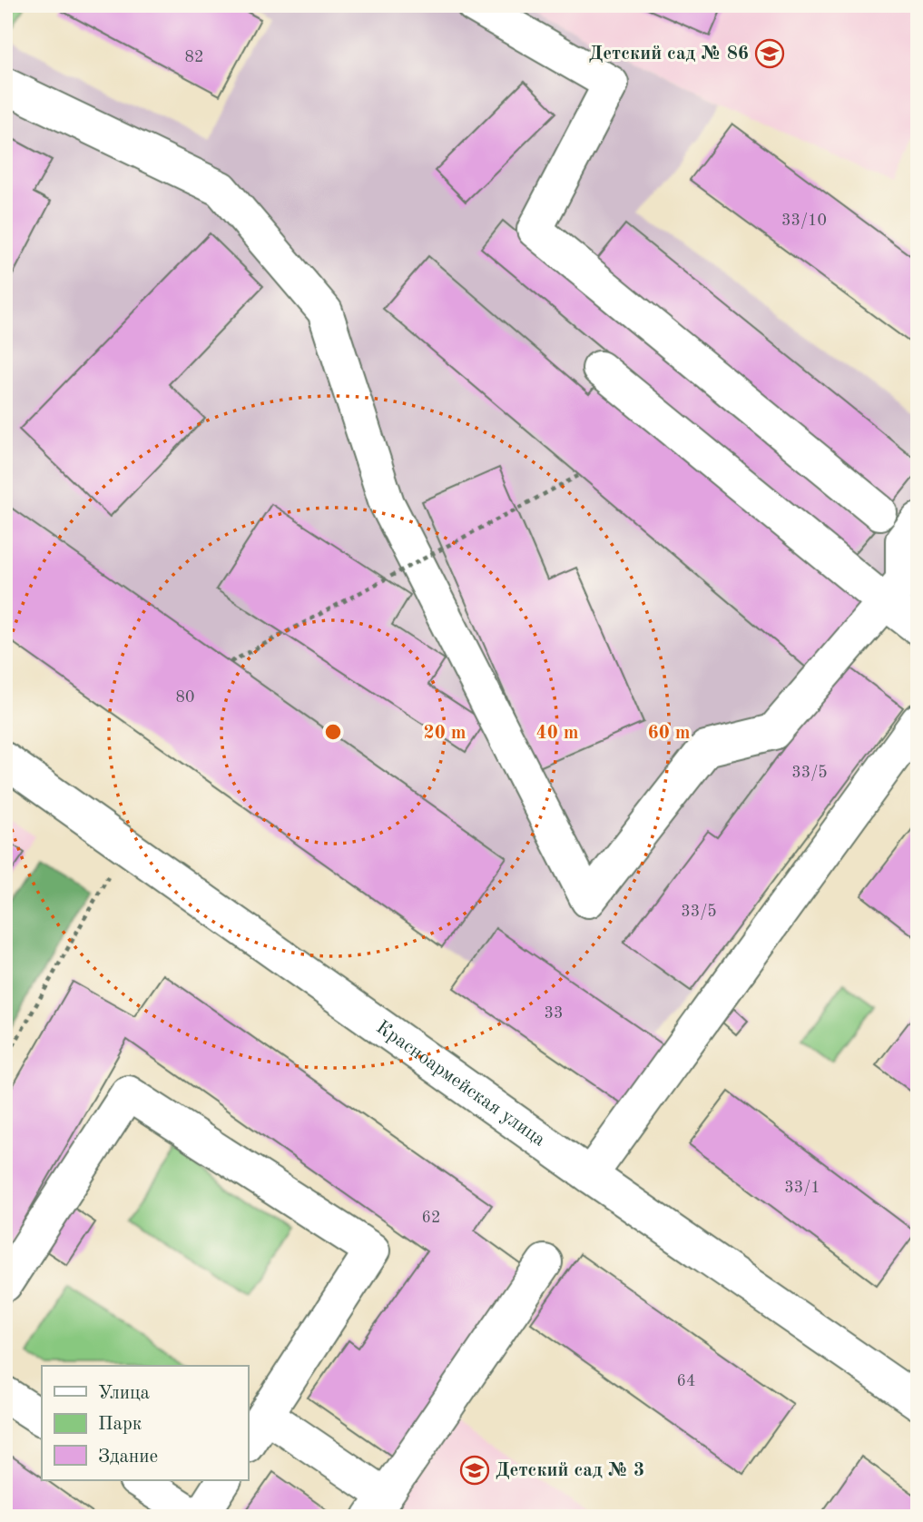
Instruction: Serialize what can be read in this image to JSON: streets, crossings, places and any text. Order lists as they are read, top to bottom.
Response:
{
  "streets": {
    "street": ["Красноармейская улица"]
  },
  "places": {
    "school or university": ["Детский сад № 86", "Детский сад № 3"]
  },
  "house_numbers": [
    "82",
    "33/10",
    "80",
    "33/5",
    "33/5",
    "33",
    "33/1",
    "62",
    "64"
  ],
  "legend": ["Улица", "Парк", "Здание"],
  "rings": ["20 m", "40 m", "60 m"]
}
